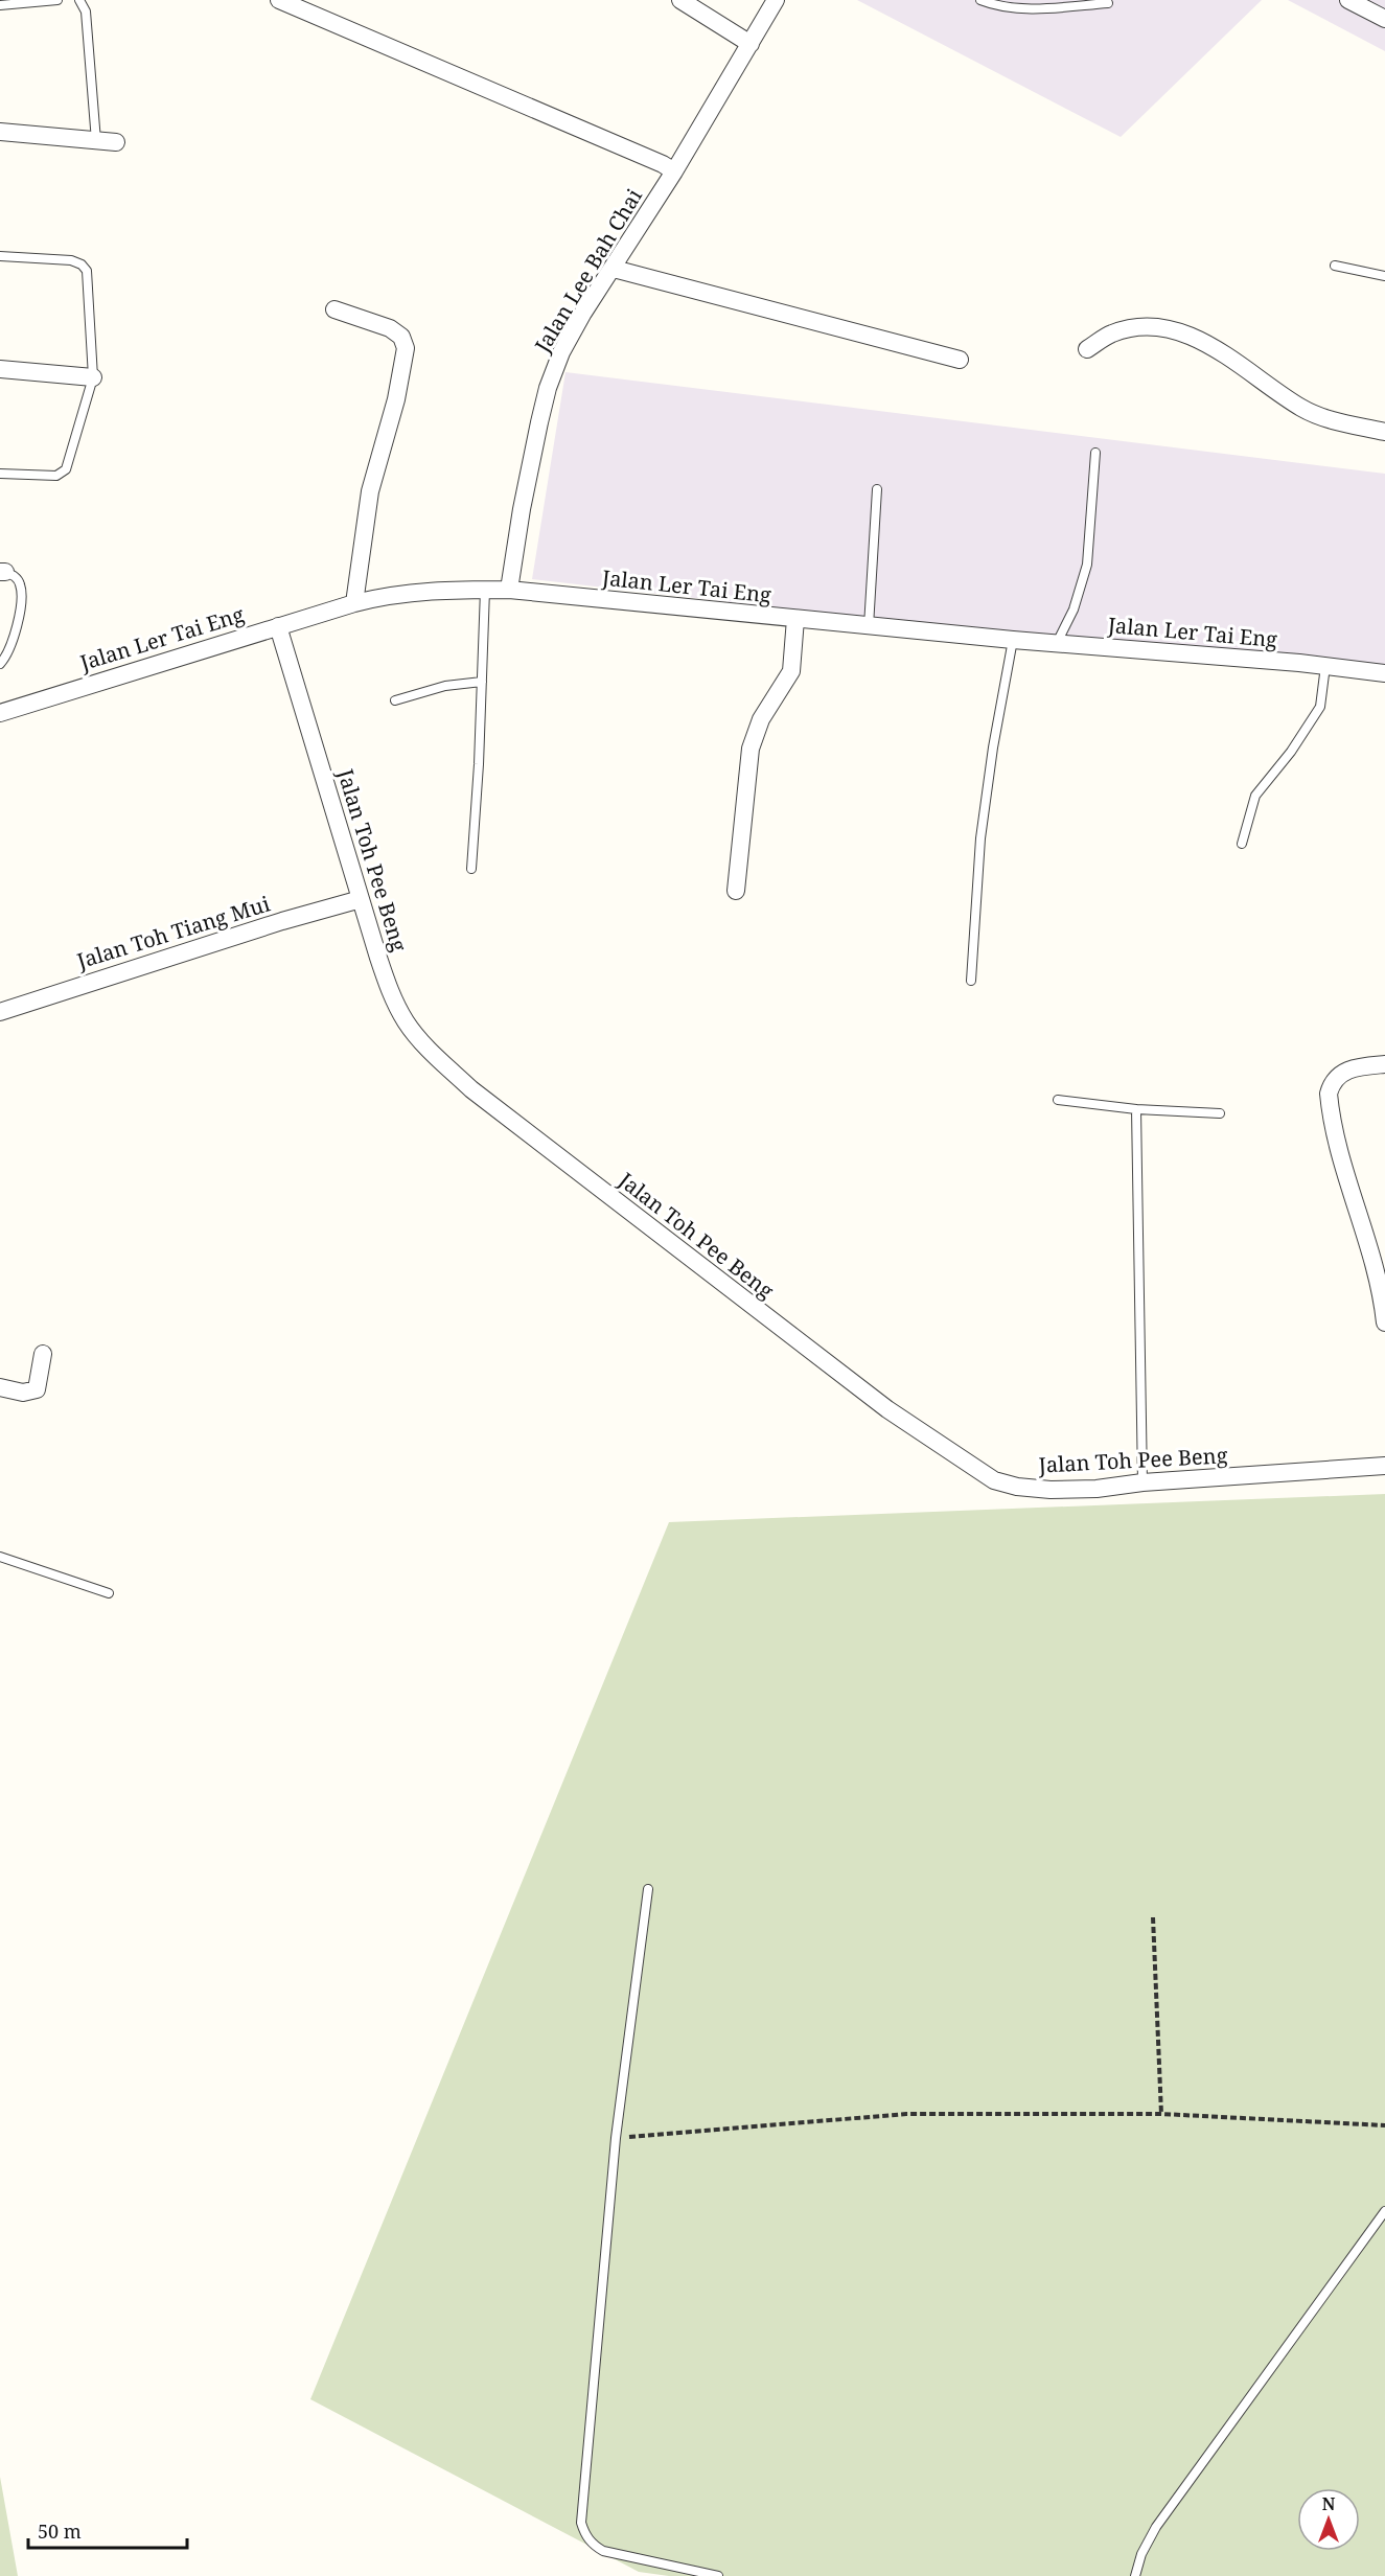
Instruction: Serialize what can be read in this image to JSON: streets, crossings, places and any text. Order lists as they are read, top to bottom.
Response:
{
  "streets": {
    "street": [
      "Jalan Lee Bah Chai",
      "Jalan Ler Tai Eng",
      "Jalan Toh Pee Beng",
      "Jalan Toh Tiang Mui"
    ]
  },
  "crossings": [
    ["Jalan Lee Bah Chai", "Jalan Ler Tai Eng"],
    ["Jalan Ler Tai Eng", "Jalan Toh Pee Beng"],
    ["Jalan Toh Pee Beng", "Jalan Toh Tiang Mui"]
  ],
  "scale_bar": "50 m",
  "north": "top"
}
